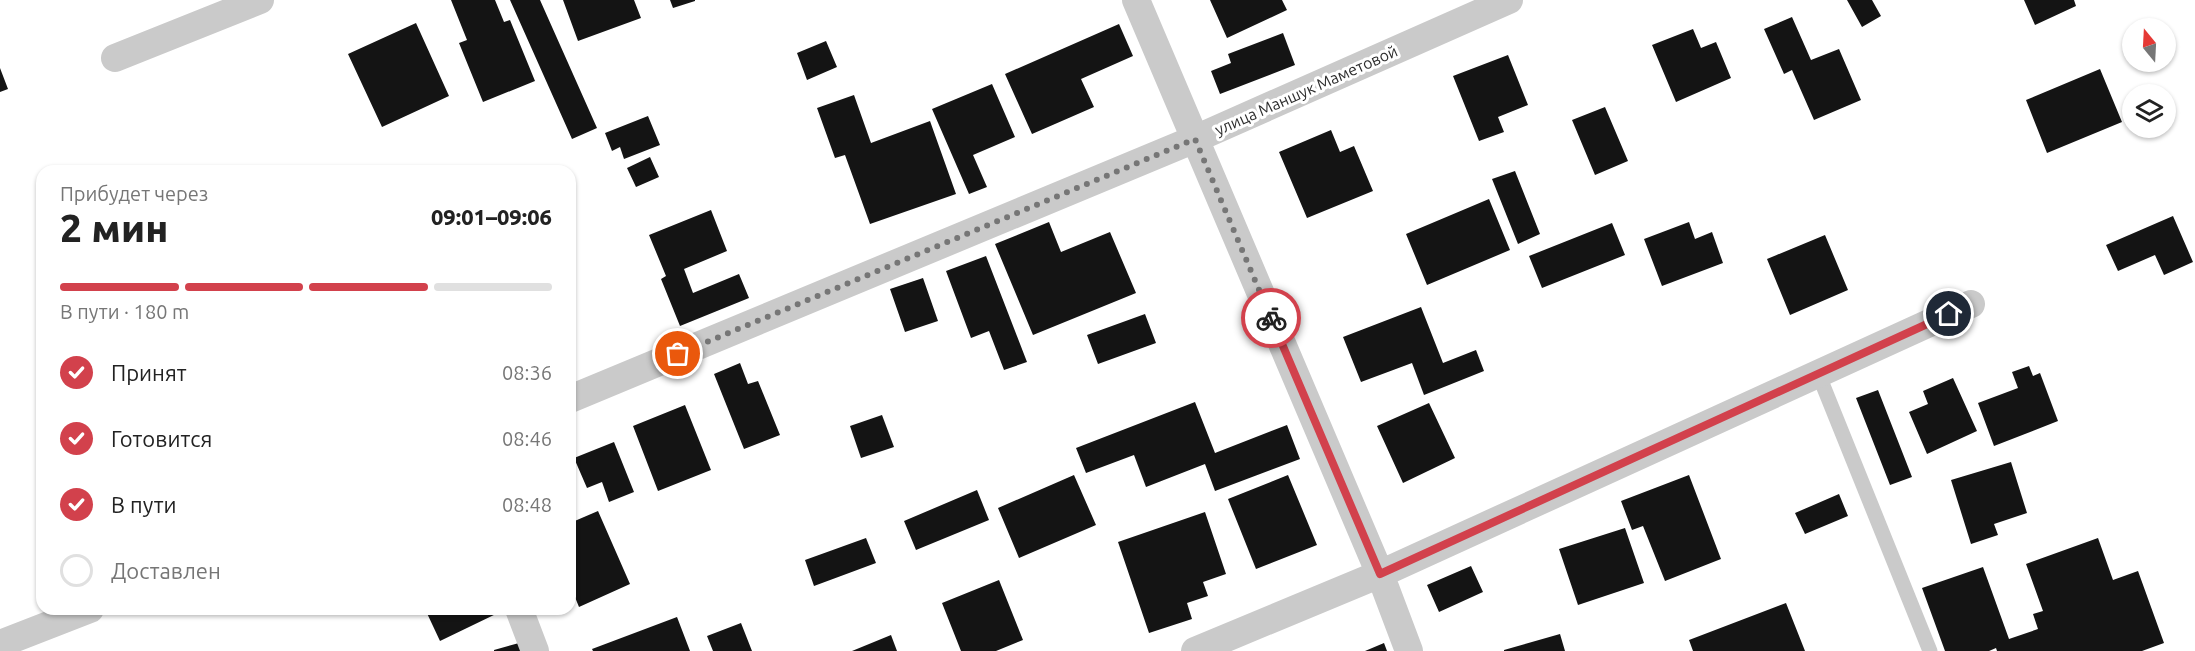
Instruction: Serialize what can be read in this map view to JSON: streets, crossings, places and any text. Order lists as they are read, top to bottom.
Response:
{
  "streets": {
    "street": ["улица Маншук Маметовой"]
  },
  "north": "top",
  "page": {
    "heading": ["2 мин", "Прибудет через", "09:01–09:06"],
    "bar": "В пути · 180 m",
    "list": [
      ["Принят", "08:36"],
      ["Готовится", "08:46"],
      ["В пути", "08:48"],
      "Доставлен"
    ]
  }
}
